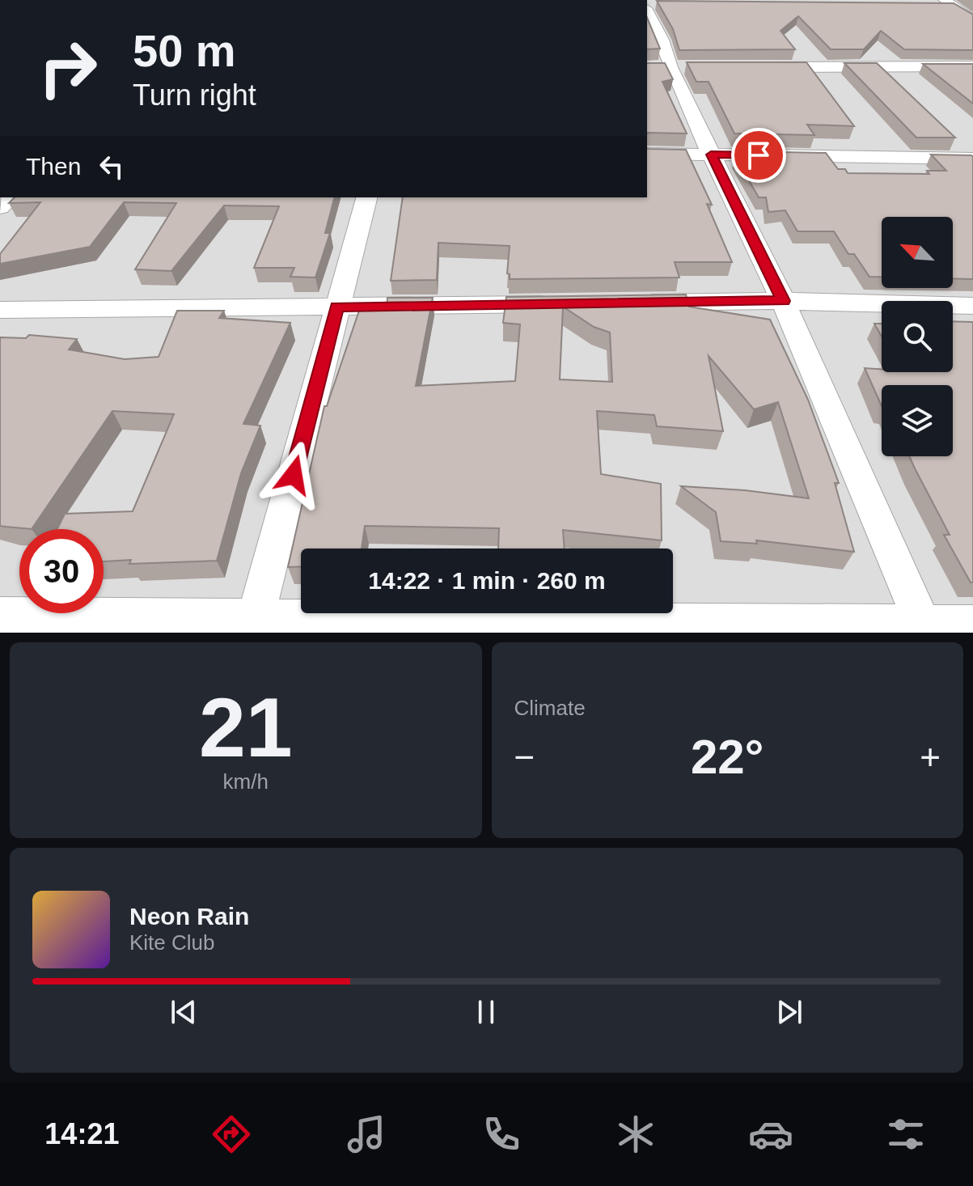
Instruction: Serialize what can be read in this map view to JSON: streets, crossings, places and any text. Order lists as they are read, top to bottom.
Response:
{
  "north": "top left",
  "page": {
    "turn": ["50 m", "Turn right"],
    "then": "Then",
    "limit": "30",
    "trip": "14:22 · 1 min · 260 m",
    "tile": [
      ["21", "km/h"],
      "Climate"
    ],
    "heat": ["−", "22°", "+"],
    "song": ["Neon Rain", "Kite Club"],
    "tabs": "14:21"
  }
}
